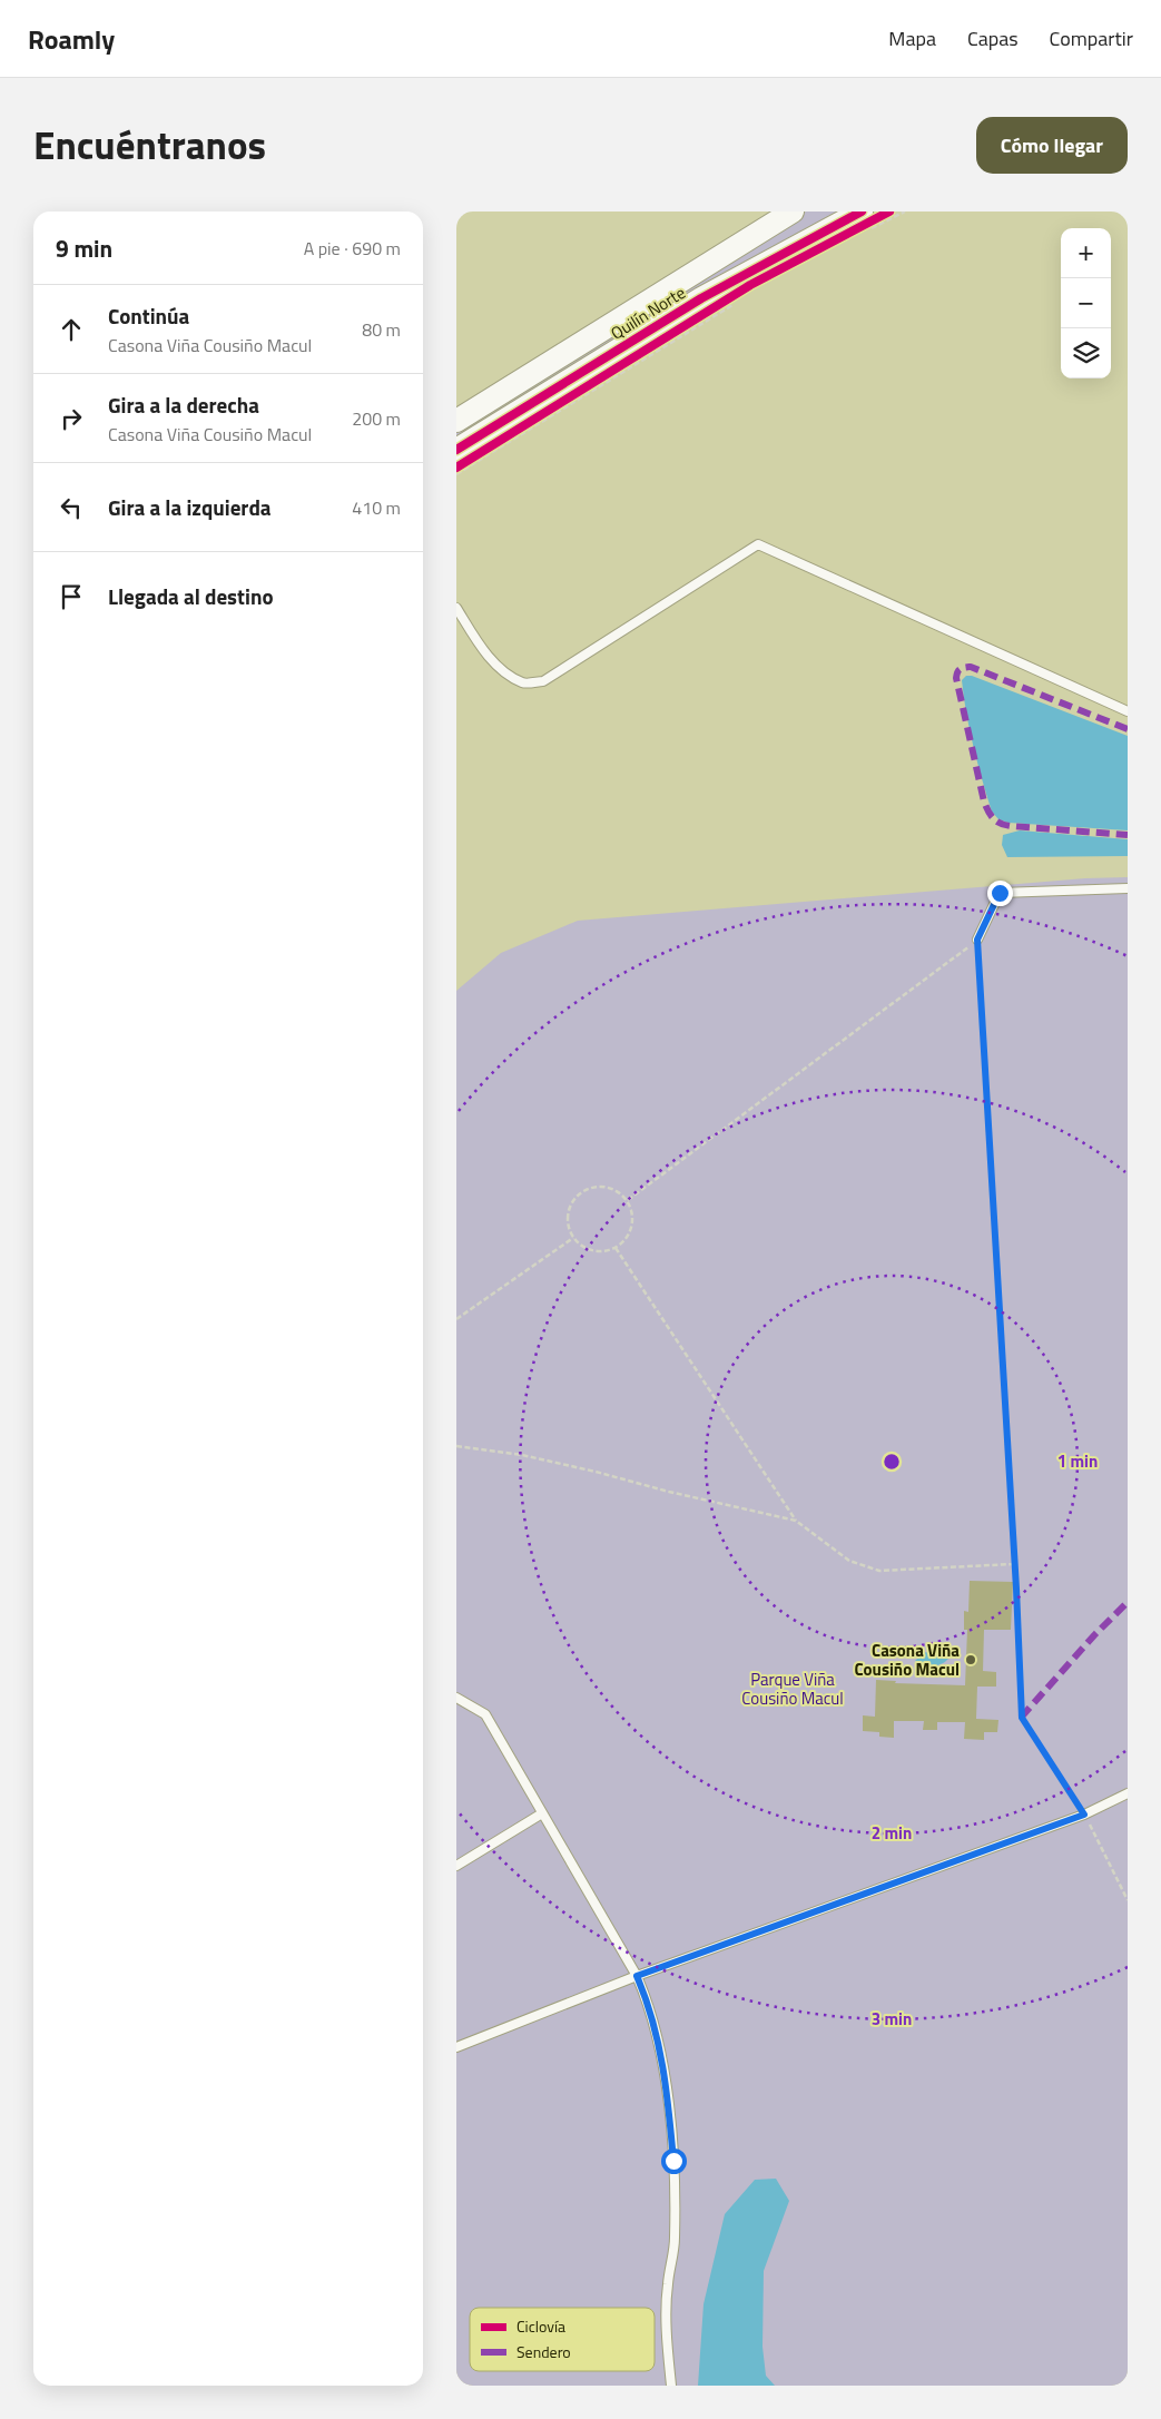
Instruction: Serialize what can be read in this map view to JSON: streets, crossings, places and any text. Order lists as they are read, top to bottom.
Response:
{
  "streets": {
    "street": ["Quilín Norte"]
  },
  "parks": ["Parque Viña Cousiño Macul"],
  "places": ["Casona Viña Cousiño Macul"],
  "legend": ["Ciclovía", "Sendero"],
  "page": {
    "header": "Roamly",
    "nav": ["Mapa", "Capas", "Compartir"],
    "title": "Encuéntranos",
    "buttons": "Cómo llegar",
    "heading": ["9 min", "A pie · 690 m"],
    "map_buttons": ["+", "−"],
    "list": [
      ["Continúa", "Casona Viña Cousiño Macul", "80 m"],
      ["Gira a la derecha", "Casona Viña Cousiño Macul", "200 m"],
      ["Gira a la izquierda", "410 m"],
      "Llegada al destino"
    ]
  },
  "rings": ["1 min", "2 min", "3 min"]
}
